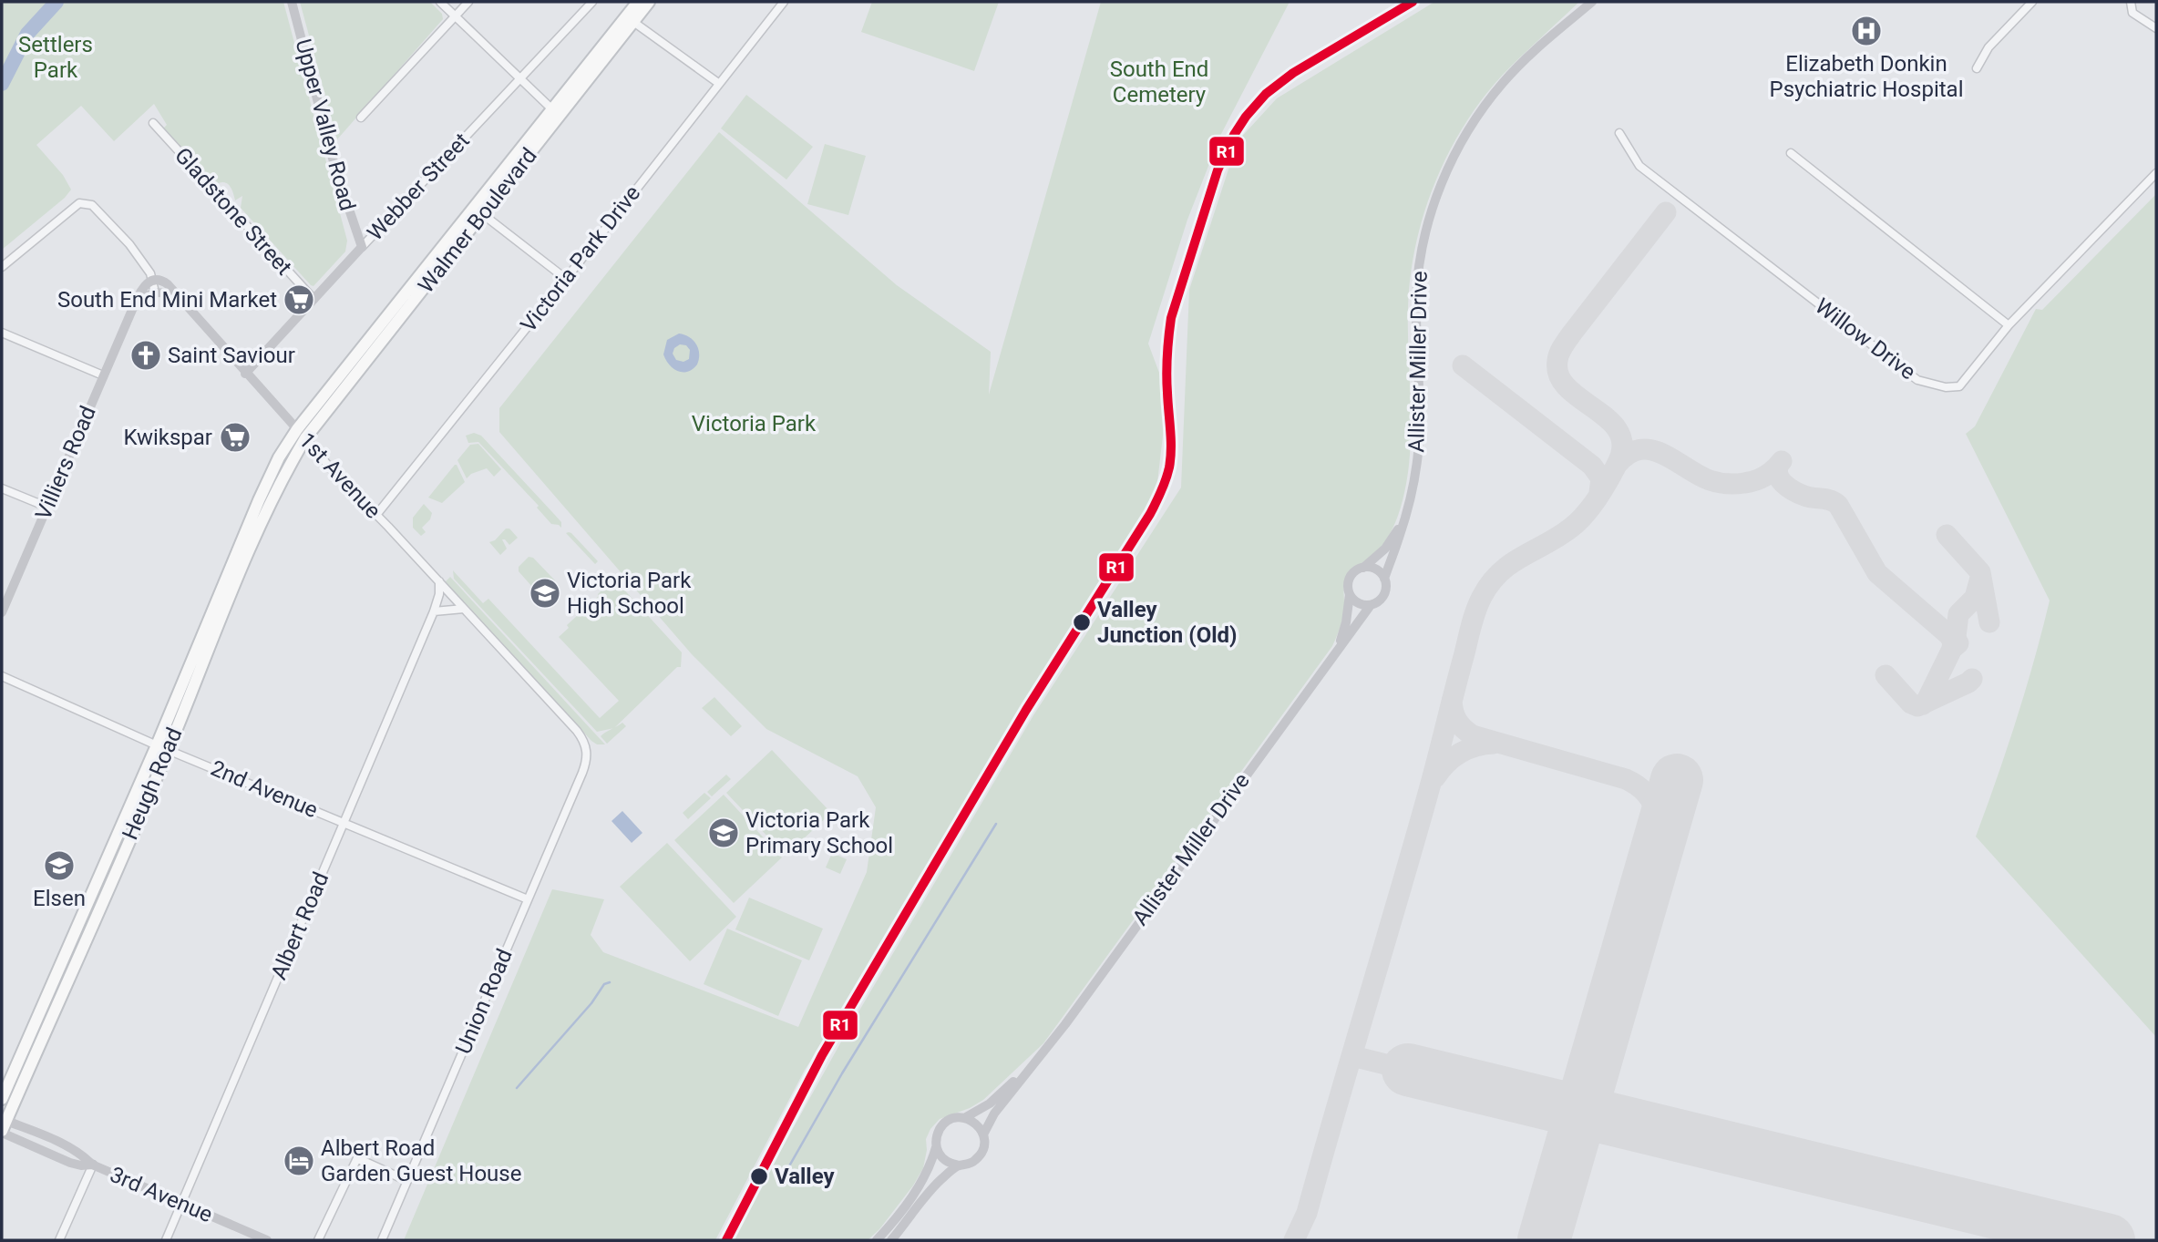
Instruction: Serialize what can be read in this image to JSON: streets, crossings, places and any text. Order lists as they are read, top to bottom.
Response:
{
  "streets": {
    "main road": ["Walmer Boulevard", "Heugh Road"],
    "street": [
      "Upper Valley Road",
      "Webber Street",
      "Gladstone Street",
      "Victoria Park Drive",
      "Willow Drive",
      "Allister Miller Drive",
      "Villiers Road",
      "1st Avenue",
      "2nd Avenue",
      "Albert Road",
      "Union Road",
      "3rd Avenue"
    ]
  },
  "crossings": [
    ["Upper Valley Road", "Webber Street"],
    ["Webber Street", "Gladstone Street"],
    ["Webber Street", "1st Avenue"],
    ["Walmer Boulevard", "1st Avenue"],
    ["Walmer Boulevard", "Heugh Road"],
    ["Victoria Park Drive", "1st Avenue"],
    ["Villiers Road", "1st Avenue"],
    ["1st Avenue", "Heugh Road"],
    ["1st Avenue", "Albert Road"],
    ["1st Avenue", "Union Road"],
    ["Heugh Road", "2nd Avenue"],
    ["Heugh Road", "3rd Avenue"],
    ["2nd Avenue", "Albert Road"],
    ["2nd Avenue", "Union Road"],
    ["Albert Road", "3rd Avenue"]
  ],
  "parks": ["Settlers Park", "South End Cemetery", "Victoria Park"],
  "places": {
    "hospital": ["Elizabeth Donkin Psychiatric Hospital"],
    "supermarket": ["South End Mini Market", "Kwikspar"],
    "church": ["Saint Saviour"],
    "school or university": ["Victoria Park High School", "Victoria Park Primary School", "Elsen"],
    "other": ["Valley Junction (Old)", "Valley"],
    "hotel": ["Albert Road Garden Guest House"]
  },
  "lines": ["transit line R1"]
}
